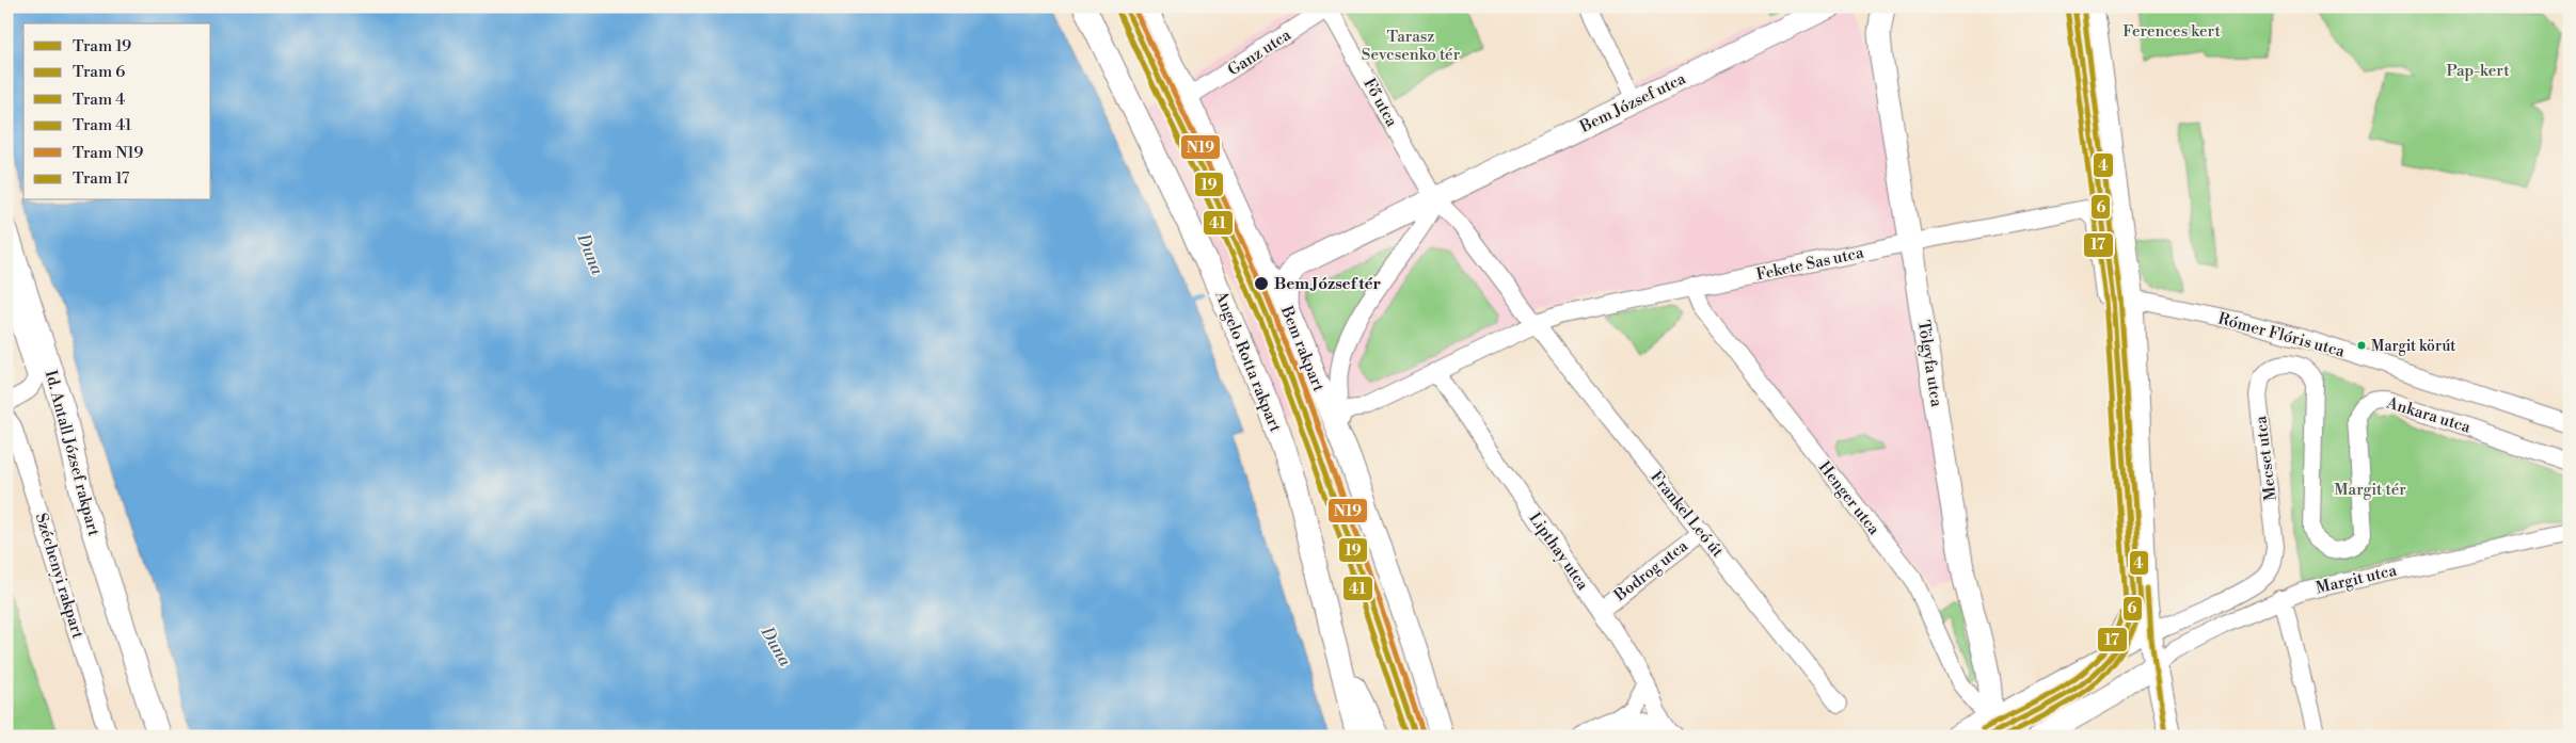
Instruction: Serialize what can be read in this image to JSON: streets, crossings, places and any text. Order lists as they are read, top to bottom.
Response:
{
  "streets": {
    "main road": [
      "Bem József utca",
      "Bem rakpart",
      "Angelo Rotta rakpart",
      "Tölgyfa utca",
      "Id. Antall József rakpart"
    ],
    "street": [
      "Ganz utca",
      "Fő utca",
      "Fekete Sas utca",
      "Rómer Flóris utca",
      "Ankara utca",
      "Mecset utca",
      "Henger utca",
      "Frankel Leó út",
      "Lipthay utca",
      "Bodrog utca",
      "Széchenyi rakpart",
      "Margit utca"
    ]
  },
  "crossings": [
    ["Ganz utca", "Fő utca"],
    ["Ganz utca", "Bem rakpart"],
    ["Fő utca", "Bem József utca"],
    ["Fekete Sas utca", "Rómer Flóris utca"],
    ["Fekete Sas utca", "Tölgyfa utca"],
    ["Fekete Sas utca", "Henger utca"],
    ["Fekete Sas utca", "Frankel Leó út"],
    ["Tölgyfa utca", "Henger utca"],
    ["Ankara utca", "Mecset utca"],
    ["Frankel Leó út", "Bodrog utca"],
    ["Lipthay utca", "Bodrog utca"]
  ],
  "water": ["Duna"],
  "parks": [
    "Ferences kert",
    "Tarasz Sevcsenko tér",
    "Pap-kert",
    "Margit tér"
  ],
  "places": ["Bem József tér", "Margit körút"],
  "lines": [
    "tram line 19",
    "tram line 6",
    "tram line 4",
    "tram line N19",
    "tram line 17",
    "tram line 41"
  ],
  "legend": [
    "Tram 19",
    "Tram 6",
    "Tram 4",
    "Tram 41",
    "Tram N19",
    "Tram 17"
  ]
}
